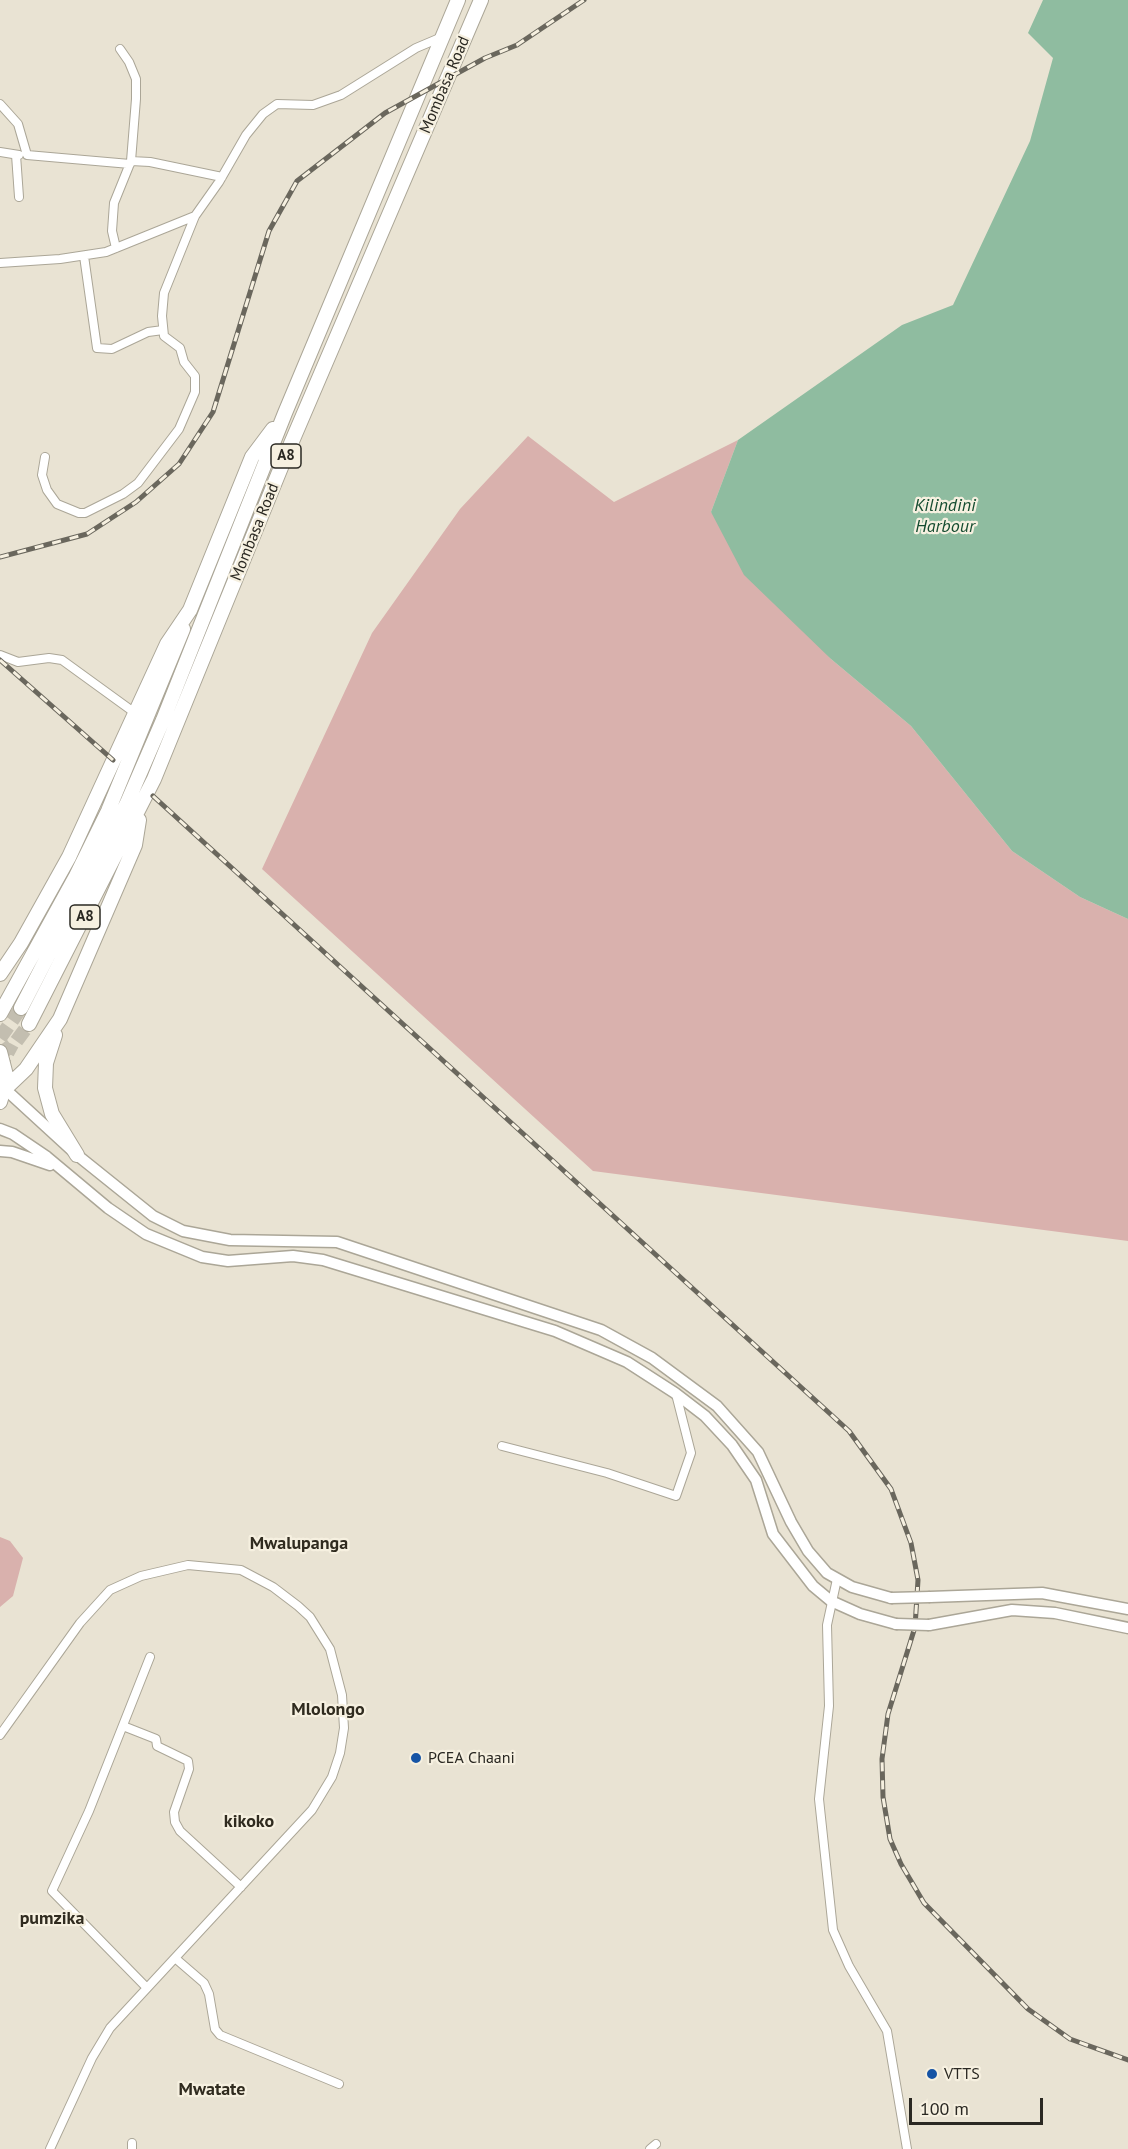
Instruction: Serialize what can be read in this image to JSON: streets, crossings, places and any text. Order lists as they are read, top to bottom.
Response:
{
  "streets": {
    "highway": ["Mombasa Road", "A8"]
  },
  "districts": [
    "Mwalupanga",
    "Mlolongo",
    "kikoko",
    "pumzika",
    "Mwatate"
  ],
  "water": ["Kilindini Harbour"],
  "places": ["PCEA Chaani", "VTTS"],
  "scale_bar": "100 m"
}
